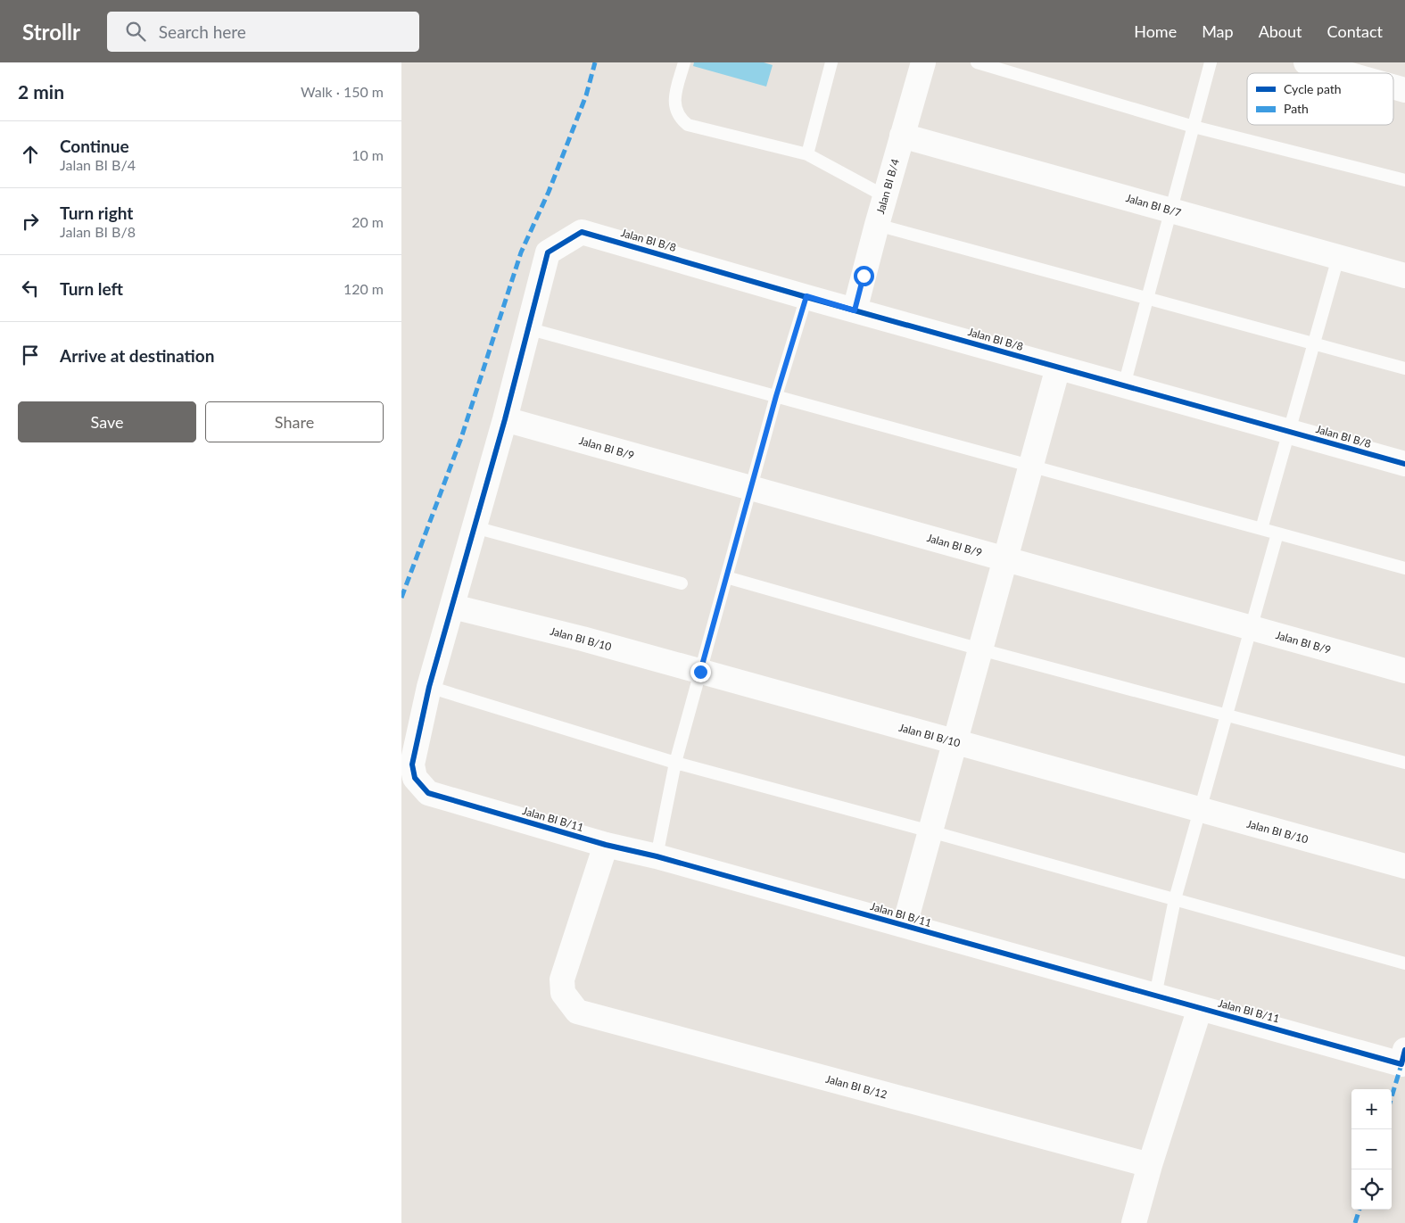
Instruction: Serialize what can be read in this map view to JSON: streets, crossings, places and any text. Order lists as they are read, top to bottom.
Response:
{
  "streets": {
    "street": [
      "Jalan BI B/4",
      "Jalan BI B/7",
      "Jalan BI B/8",
      "Jalan BI B/9",
      "Jalan BI B/10",
      "Jalan BI B/11",
      "Jalan BI B/12"
    ]
  },
  "crossings": [
    ["Jalan BI B/4", "Jalan BI B/7"],
    ["Jalan BI B/4", "Jalan BI B/8"],
    ["Jalan BI B/11", "Jalan BI B/12"]
  ],
  "legend": ["Cycle path", "Path"],
  "page": {
    "header": "Strollr",
    "search": "Search here",
    "nav": [
      "Home",
      "Map",
      "About",
      "Contact"
    ],
    "heading": ["2 min", "Walk · 150 m"],
    "list": [
      ["Continue", "Jalan BI B/4", "10 m"],
      ["Turn right", "Jalan BI B/8", "20 m"],
      ["Turn left", "120 m"],
      "Arrive at destination"
    ],
    "buttons": ["Save", "Share"],
    "map_buttons": ["+", "−"]
  }
}
